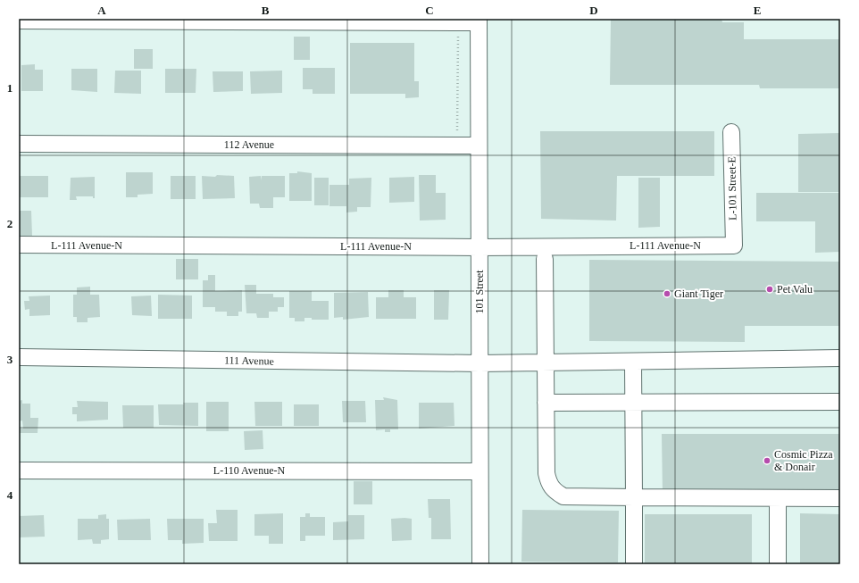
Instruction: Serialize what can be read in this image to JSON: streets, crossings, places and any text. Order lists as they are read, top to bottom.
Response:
{
  "streets": {
    "street": [
      "112 Avenue",
      "L-101 Street-E",
      "L-111 Avenue-N",
      "101 Street",
      "111 Avenue",
      "L-110 Avenue-N"
    ]
  },
  "crossings": [
    ["112 Avenue", "101 Street"],
    ["L-101 Street-E", "L-111 Avenue-N"],
    ["L-111 Avenue-N", "101 Street"],
    ["101 Street", "111 Avenue"],
    ["101 Street", "L-110 Avenue-N"]
  ],
  "places": ["Pet Valu", "Giant Tiger", "Cosmic Pizza & Donair"],
  "grid": {
    "columns": [
      "A",
      "B",
      "C",
      "D",
      "E"
    ],
    "rows": [
      "1",
      "2",
      "3",
      "4"
    ]
  }
}
